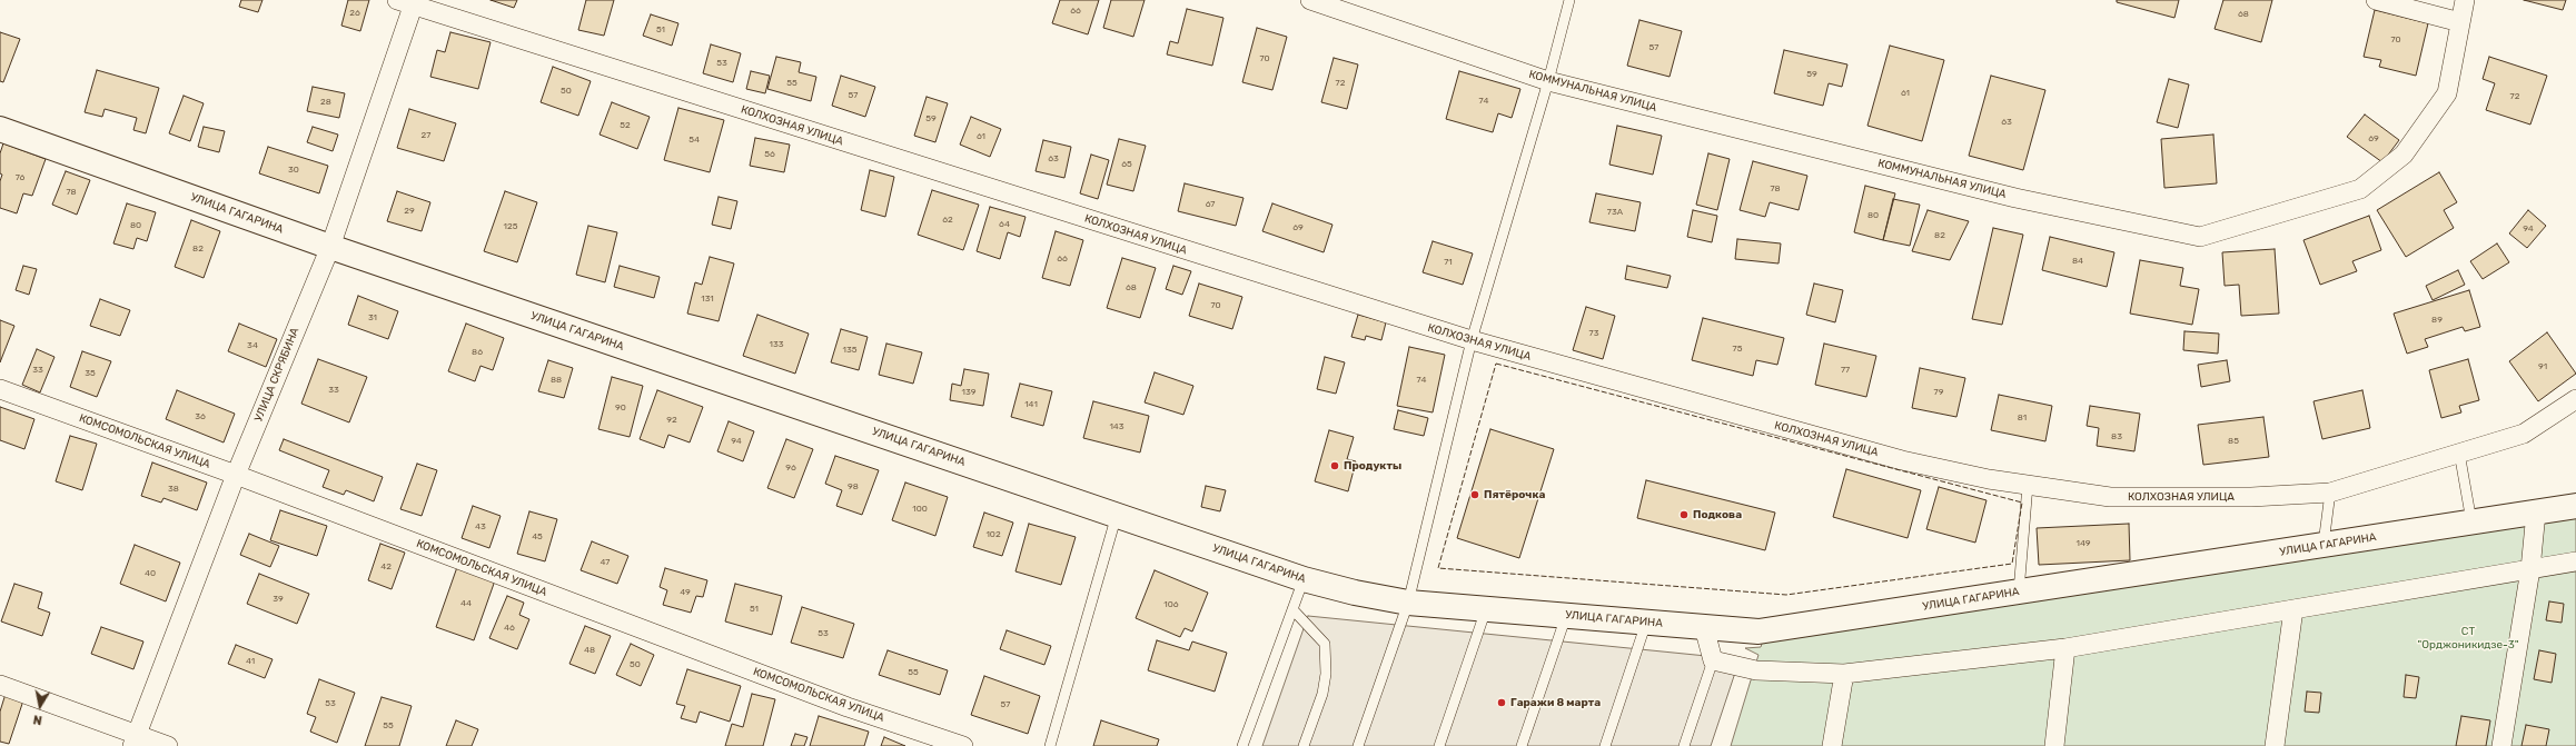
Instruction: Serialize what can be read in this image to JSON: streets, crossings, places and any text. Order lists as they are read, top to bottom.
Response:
{
  "streets": {
    "main road": ["УЛИЦА ГАГАРИНА"],
    "street": [
      "КОММУНАЛЬНАЯ УЛИЦА",
      "КОЛХОЗНАЯ УЛИЦА",
      "УЛИЦА СКРЯБИНА",
      "КОМСОМОЛЬСКАЯ УЛИЦА"
    ]
  },
  "crossings": [
    ["КОЛХОЗНАЯ УЛИЦА", "УЛИЦА СКРЯБИНА"],
    ["УЛИЦА ГАГАРИНА", "УЛИЦА СКРЯБИНА"],
    ["УЛИЦА СКРЯБИНА", "КОМСОМОЛЬСКАЯ УЛИЦА"]
  ],
  "parks": ["СТ \"Орджоникидзе-3\""],
  "places": [
    "Продукты",
    "Пятёрочка",
    "Подкова",
    "Гаражи 8 марта"
  ],
  "house_numbers": [
    "66",
    "26",
    "68",
    "51",
    "70",
    "57",
    "70",
    "53",
    "59",
    "55",
    "72",
    "50",
    "61",
    "57",
    "72",
    "74",
    "28",
    "59",
    "63",
    "52",
    "27",
    "61",
    "69",
    "54",
    "56",
    "63",
    "65",
    "30",
    "76",
    "78",
    "78",
    "67",
    "29",
    "73А",
    "80",
    "62",
    "64",
    "80",
    "125",
    "69",
    "94",
    "82",
    "82",
    "66",
    "84",
    "71",
    "68",
    "131",
    "70",
    "31",
    "89",
    "73",
    "133",
    "34",
    "75",
    "135",
    "86",
    "91",
    "33",
    "77",
    "35",
    "88",
    "74",
    "33",
    "139",
    "79",
    "141",
    "90",
    "36",
    "81",
    "92",
    "143",
    "83",
    "94",
    "85",
    "96",
    "98",
    "38",
    "100",
    "43",
    "102",
    "45",
    "149",
    "47",
    "42",
    "40",
    "49",
    "39",
    "44",
    "106",
    "51",
    "46",
    "53",
    "48",
    "41",
    "50",
    "55",
    "53",
    "57",
    "55"
  ],
  "north": "bottom"
}
